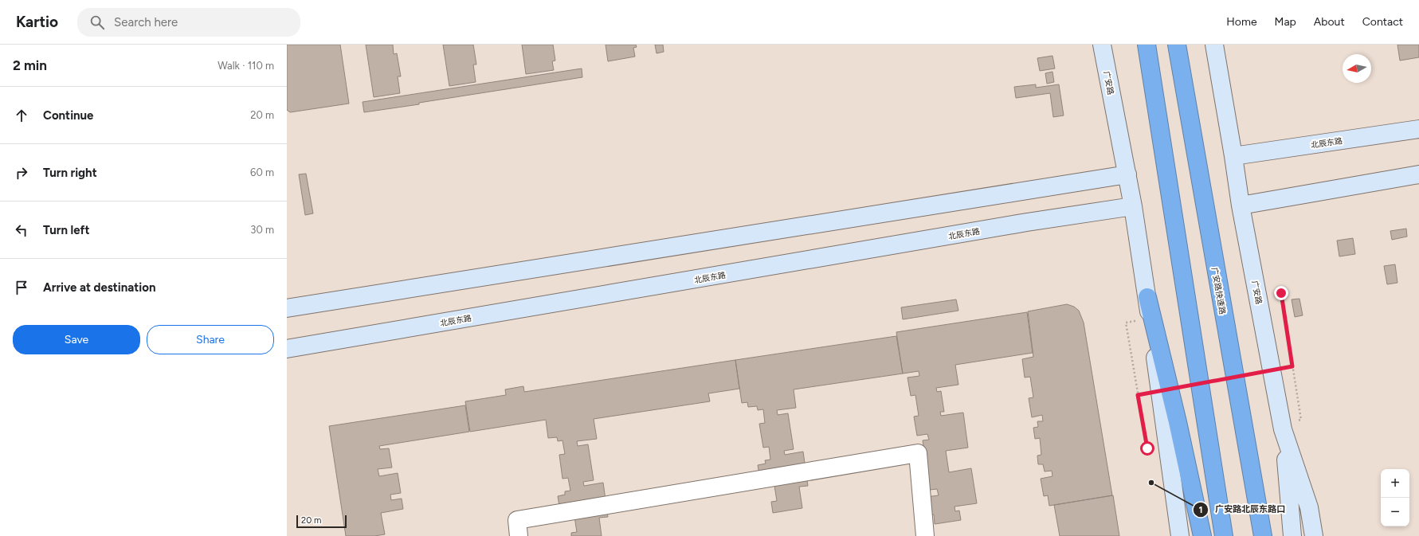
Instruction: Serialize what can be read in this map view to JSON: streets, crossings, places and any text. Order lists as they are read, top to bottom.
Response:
{
  "streets": {
    "highway": ["广安路快速路"],
    "street": ["广安路", "北辰东路"]
  },
  "crossings": [
    ["广安路", "北辰东路"]
  ],
  "places": ["广安路北辰东路口"],
  "scale_bar": "20 m",
  "north": "left",
  "page": {
    "header": "Kartio",
    "search": "Search here",
    "nav": [
      "Home",
      "Map",
      "About",
      "Contact"
    ],
    "heading": ["2 min", "Walk · 110 m"],
    "list": [
      ["Continue", "20 m"],
      ["Turn right", "60 m"],
      ["Turn left", "30 m"],
      "Arrive at destination"
    ],
    "buttons": ["Save", "Share"],
    "map_buttons": ["+", "−"],
    "scale": "20 m"
  }
}
